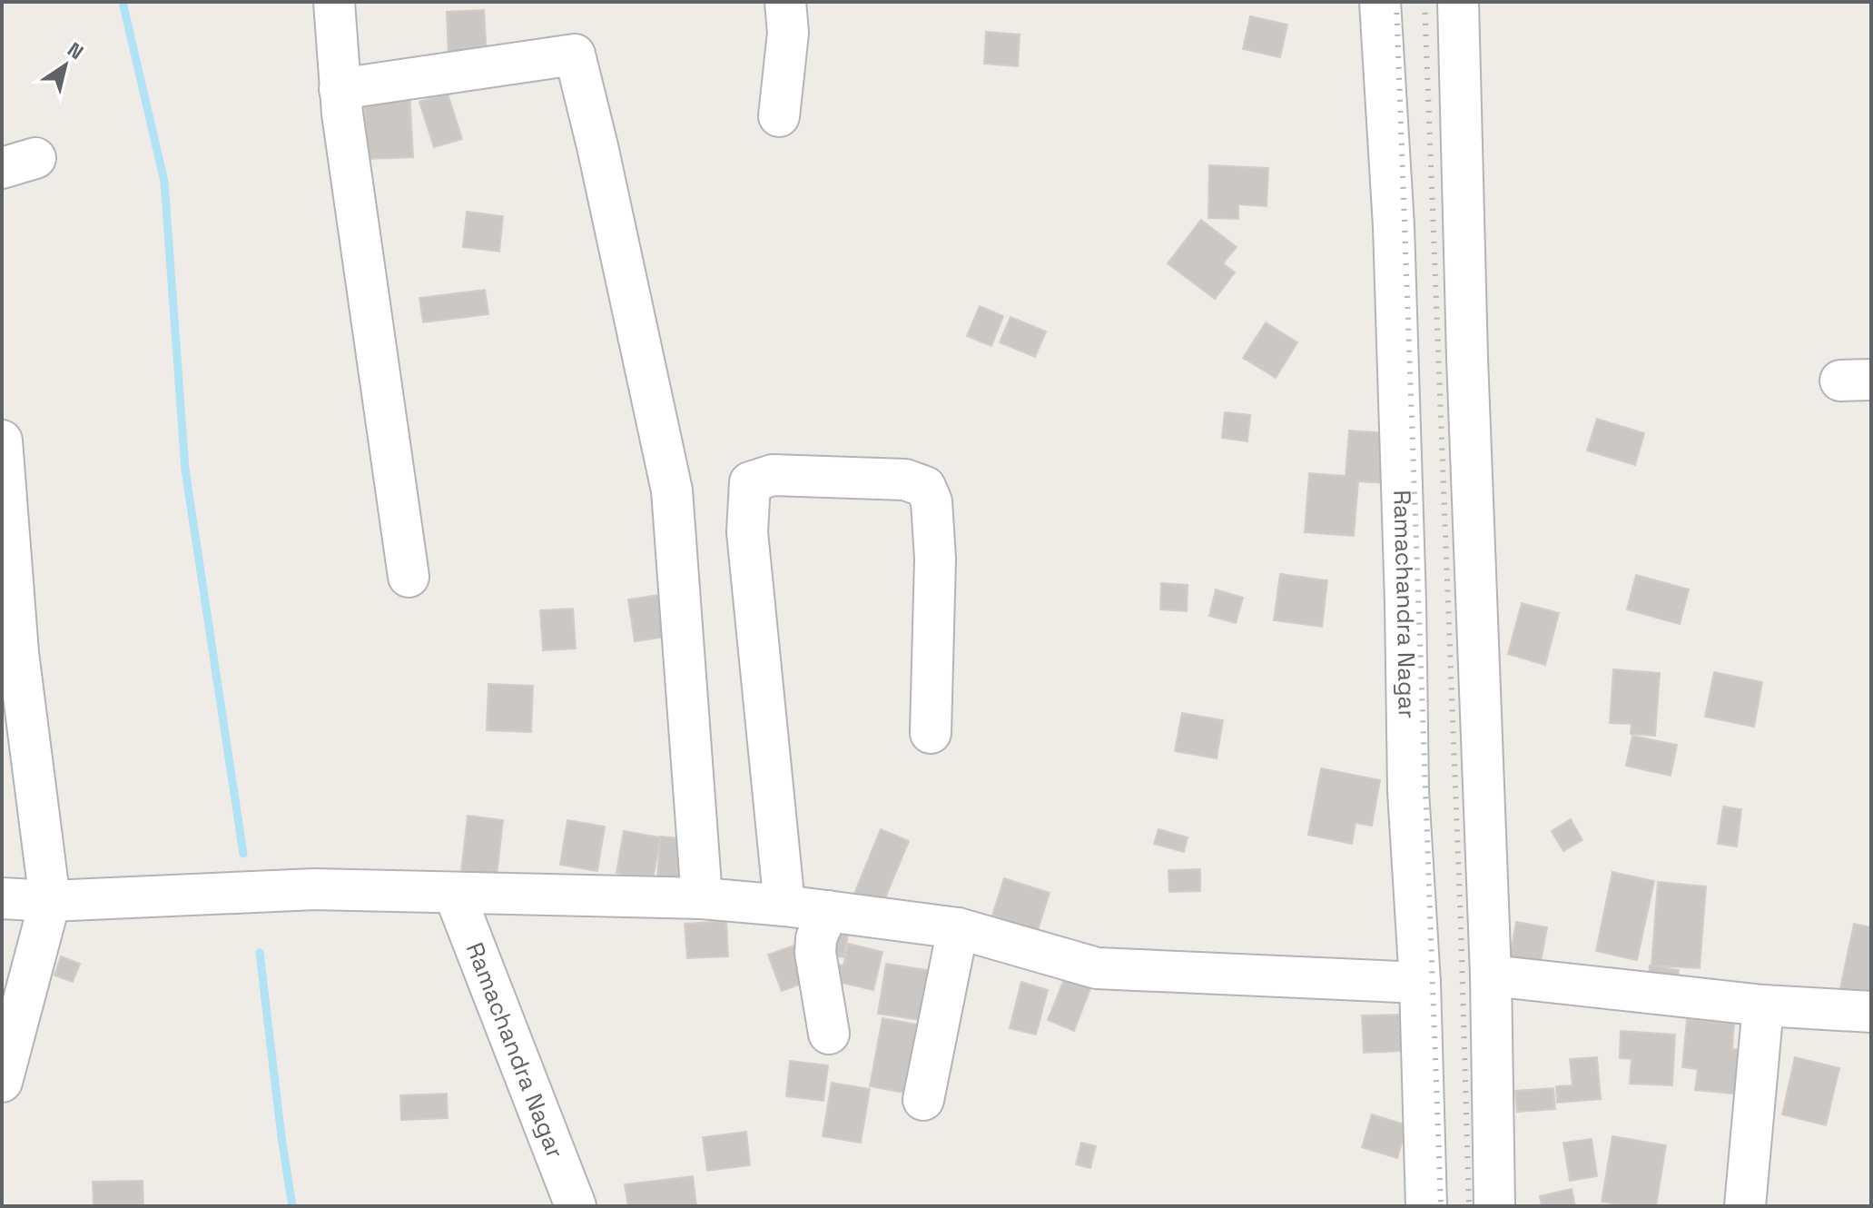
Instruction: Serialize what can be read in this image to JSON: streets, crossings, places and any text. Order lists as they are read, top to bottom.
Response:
{
  "streets": {
    "street": ["Ramachandra Nagar"]
  },
  "north": "top right"
}
